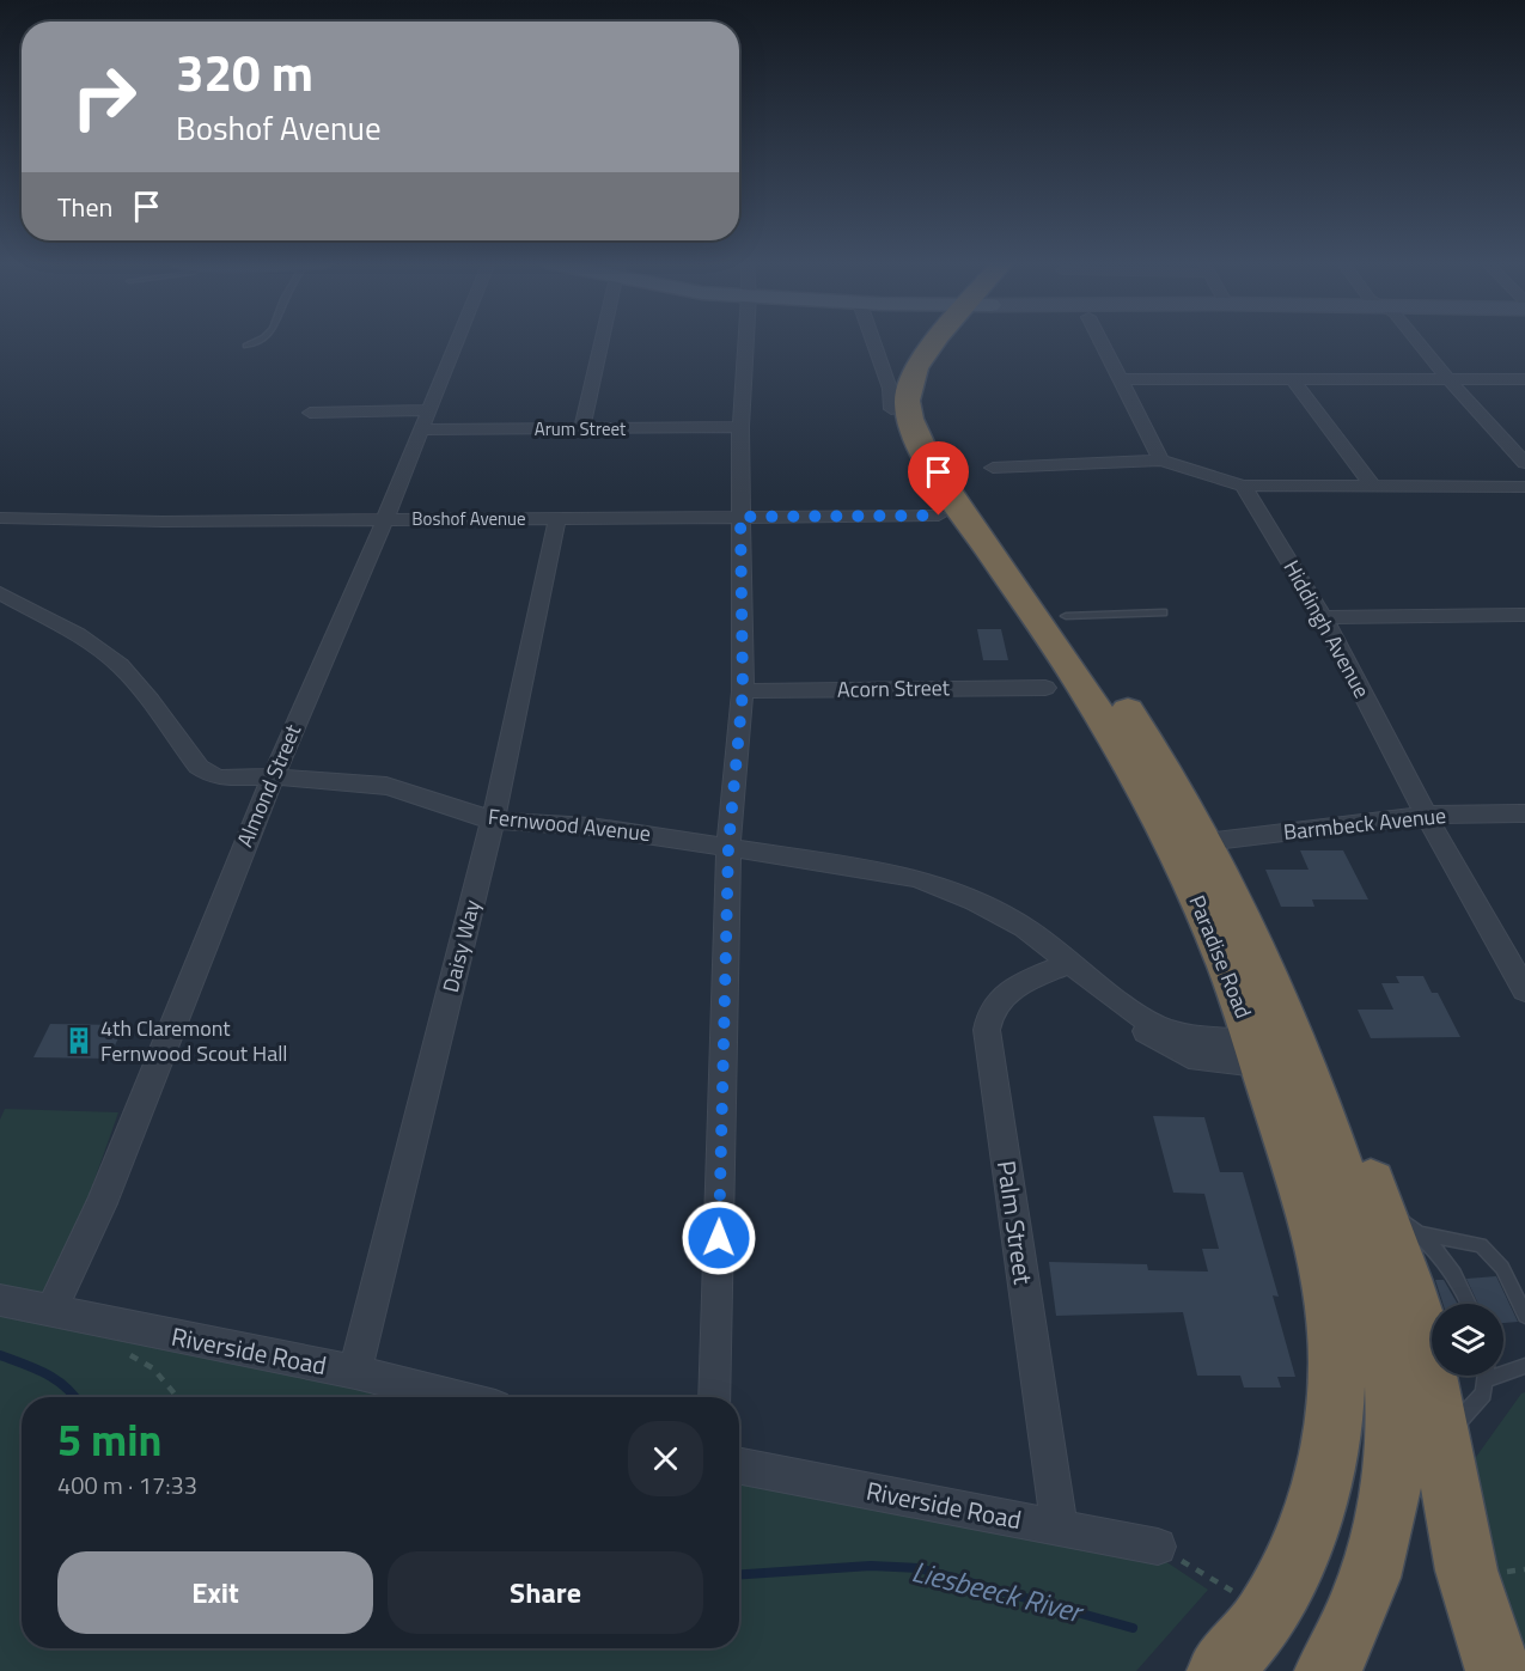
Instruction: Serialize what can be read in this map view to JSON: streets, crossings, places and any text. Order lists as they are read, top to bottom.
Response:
{
  "streets": {
    "highway": ["Paradise Road"],
    "street": [
      "Arum Street",
      "Boshof Avenue",
      "Hiddingh Avenue",
      "Acorn Street",
      "Almond Street",
      "Barmbeck Avenue",
      "Fernwood Avenue",
      "Daisy Way",
      "Palm Street",
      "Riverside Road"
    ]
  },
  "crossings": [
    ["Arum Street", "Almond Street"],
    ["Boshof Avenue", "Almond Street"],
    ["Boshof Avenue", "Daisy Way"],
    ["Hiddingh Avenue", "Barmbeck Avenue"],
    ["Almond Street", "Fernwood Avenue"],
    ["Almond Street", "Riverside Road"],
    ["Barmbeck Avenue", "Paradise Road"],
    ["Fernwood Avenue", "Daisy Way"],
    ["Fernwood Avenue", "Paradise Road"],
    ["Fernwood Avenue", "Palm Street"],
    ["Daisy Way", "Riverside Road"],
    ["Palm Street", "Riverside Road"]
  ],
  "water": ["Liesbeeck River"],
  "places": {
    "building": ["4th Claremont Fernwood Scout Hall"]
  },
  "page": {
    "turn": ["320 m", "Boshof Avenue"],
    "then": "Then",
    "heading": ["5 min", "400 m · 17:33"],
    "buttons": ["Exit", "Share"]
  }
}
